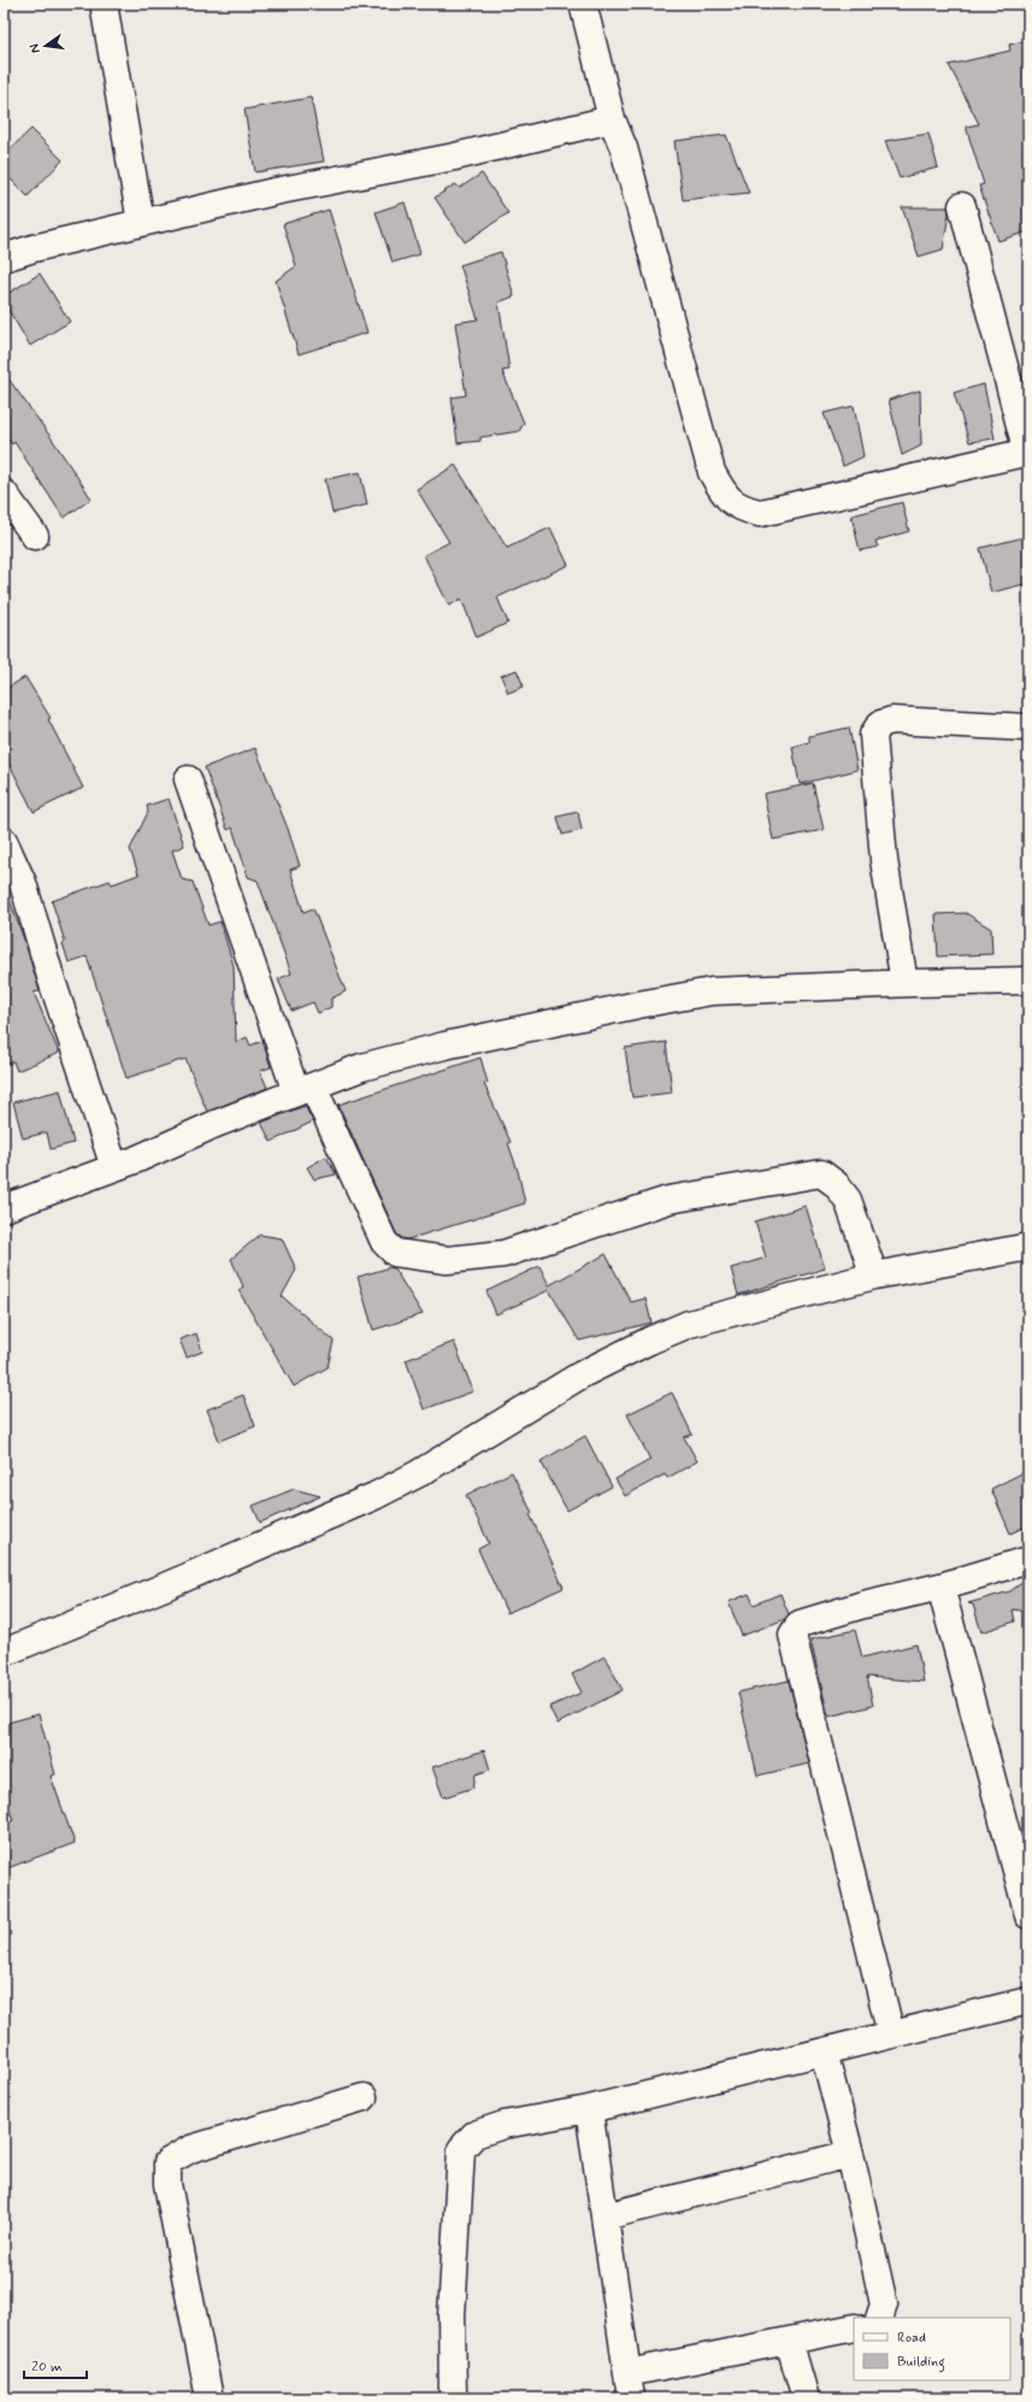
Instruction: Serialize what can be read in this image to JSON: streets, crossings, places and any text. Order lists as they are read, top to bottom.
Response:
{
  "legend": ["Road", "Building"],
  "scale_bar": "20 m",
  "north": "left"
}
